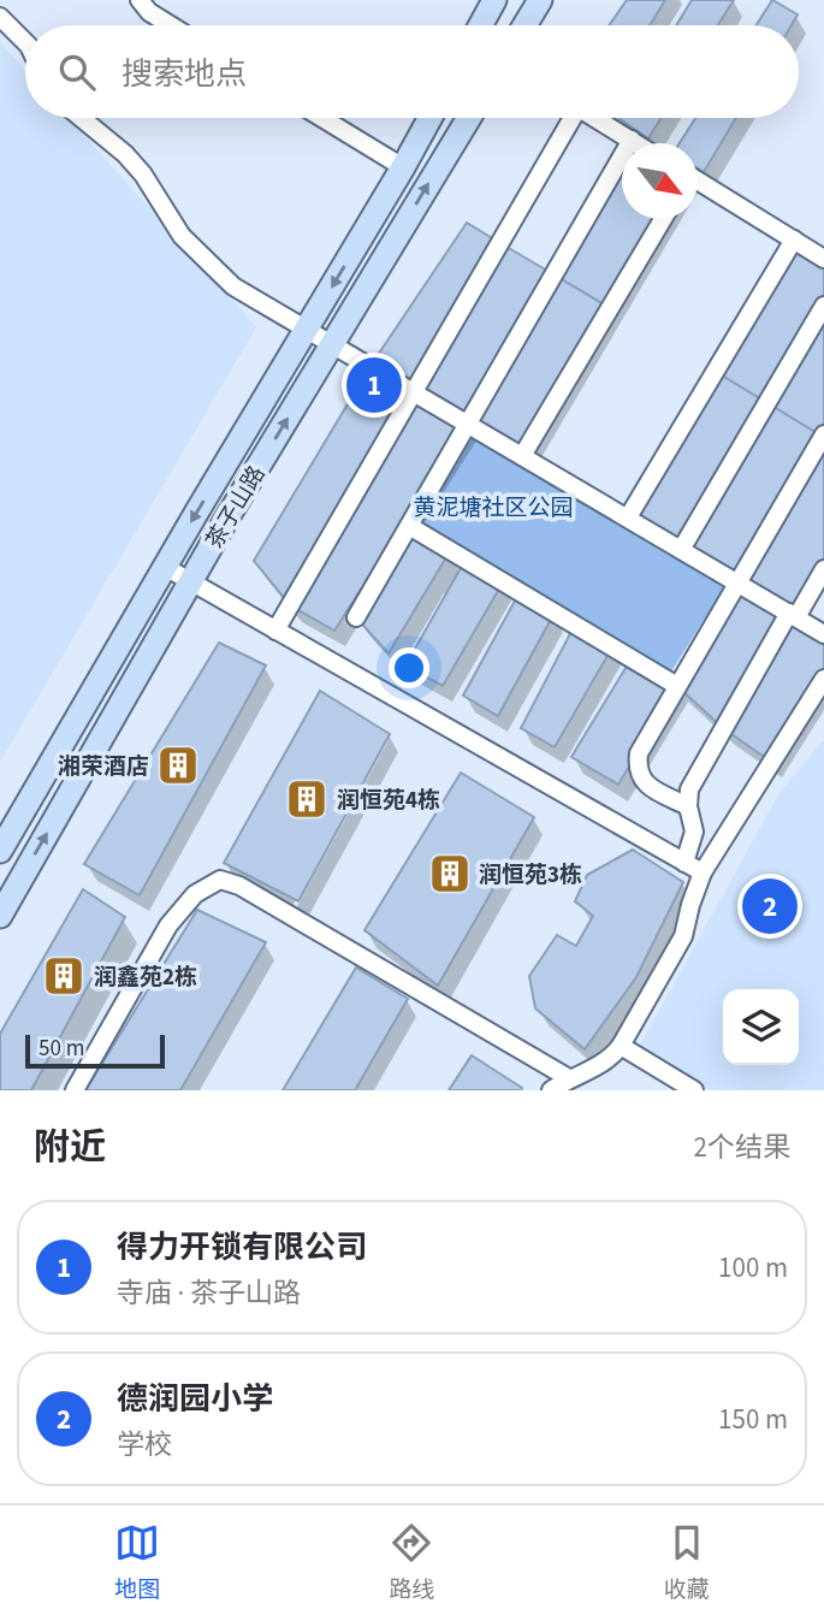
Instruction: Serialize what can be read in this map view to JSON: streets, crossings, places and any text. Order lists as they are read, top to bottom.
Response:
{
  "streets": {
    "main road": ["茶子山路"]
  },
  "parks": ["黄泥塘社区公园"],
  "places": {
    "building": [
      "湘荣酒店",
      "润恒苑4栋",
      "润恒苑3栋",
      "润鑫苑2栋"
    ]
  },
  "scale_bar": "50 m",
  "north": "bottom right",
  "page": {
    "search": "搜索地点",
    "pins": ["1", "2"],
    "scale": "50 m",
    "heading": ["附近", "2个结果"],
    "list": [
      {
        "mark": "1",
        "name": "得力开锁有限公司",
        "note": "寺庙 · 茶子山路",
        "value": "100 m"
      },
      {
        "mark": "2",
        "name": "德润园小学",
        "note": "学校",
        "value": "150 m"
      }
    ],
    "nav": ["地图", "路线", "收藏"]
  }
}
